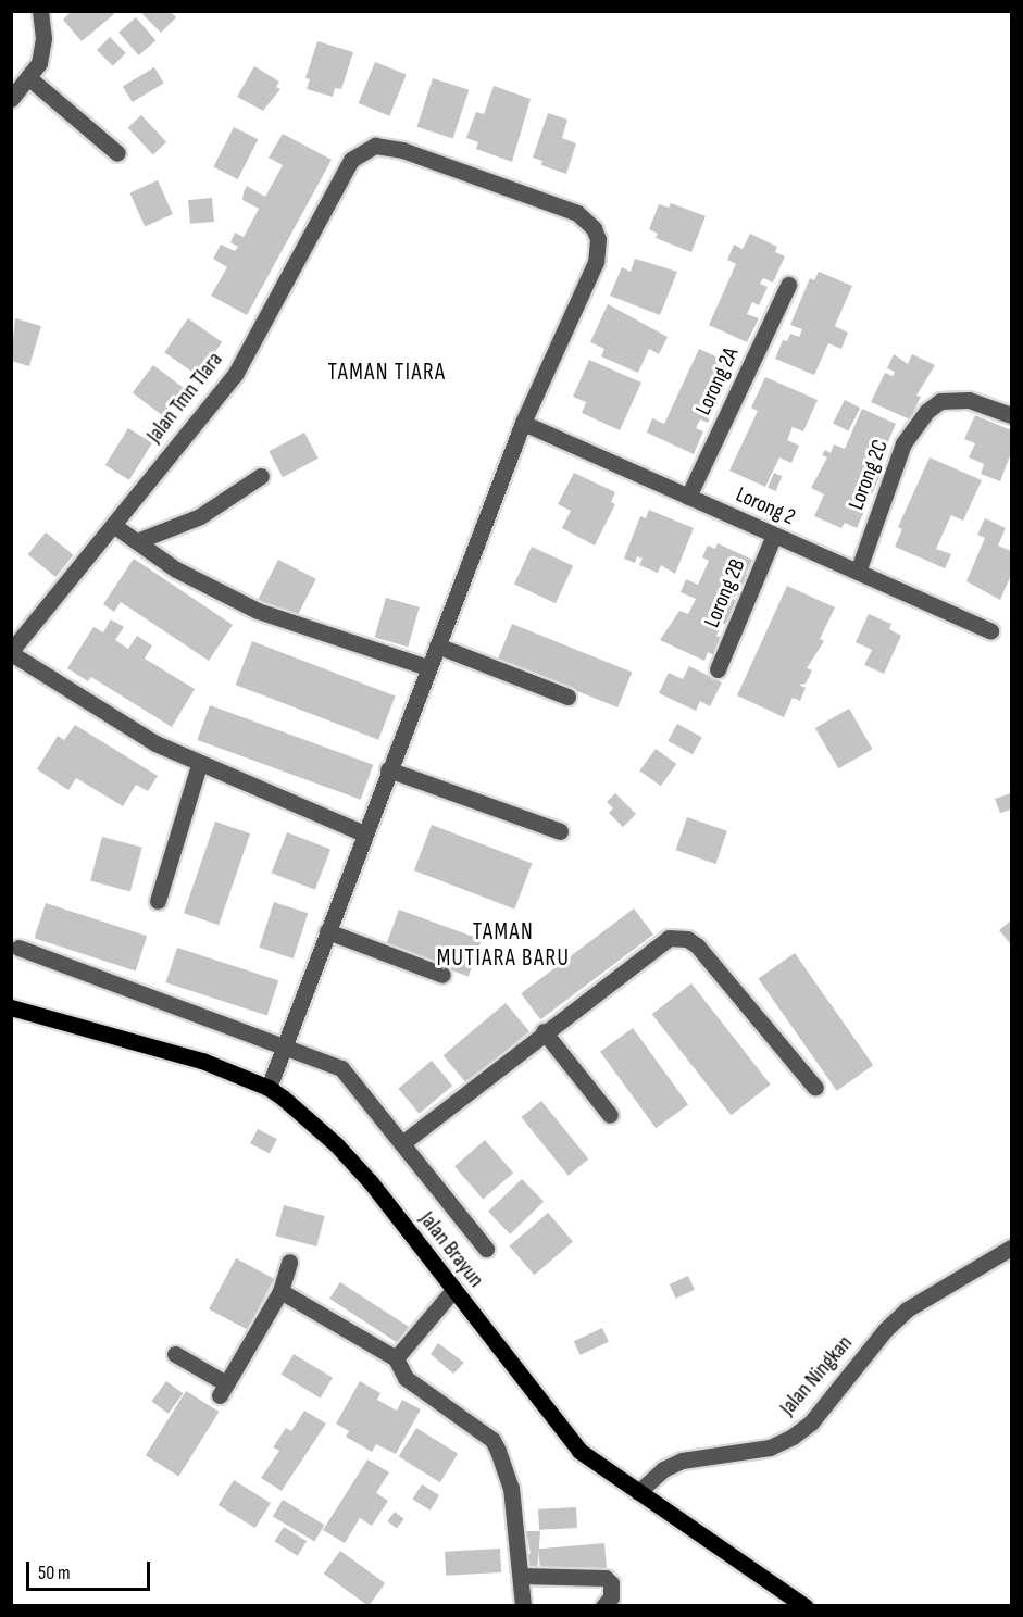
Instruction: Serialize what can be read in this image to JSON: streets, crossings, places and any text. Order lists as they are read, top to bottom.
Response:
{
  "streets": {
    "main road": ["Jalan Brayun"],
    "street": [
      "Lorong 2A",
      "Jalan Tmn TIara",
      "Lorong 2C",
      "Lorong 2",
      "Lorong 2B",
      "Jalan Ningkan"
    ]
  },
  "crossings": [
    ["Lorong 2A", "Lorong 2"],
    ["Jalan Tmn TIara", "Lorong 2"],
    ["Lorong 2C", "Lorong 2"],
    ["Lorong 2", "Lorong 2B"],
    ["Jalan Brayun", "Jalan Ningkan"]
  ],
  "districts": ["TAMAN TIARA", "TAMAN MUTIARA BARU"],
  "scale_bar": "50 m"
}
